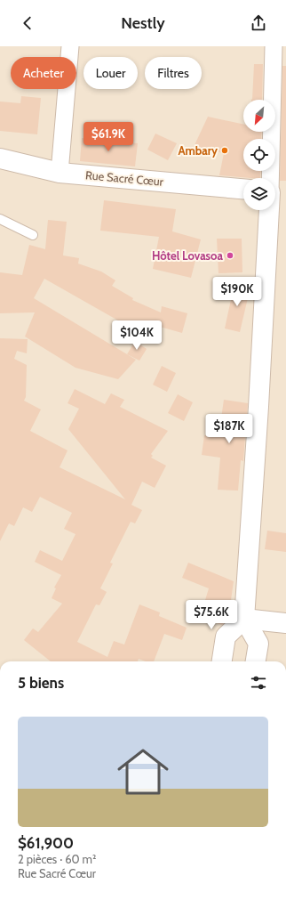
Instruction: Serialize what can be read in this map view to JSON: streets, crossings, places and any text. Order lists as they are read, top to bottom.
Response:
{
  "streets": {
    "street": ["Rue Sacré Cœur"]
  },
  "places": ["Ambary", "Hôtel Lovasoa"],
  "north": "bottom left",
  "page": {
    "header": "Nestly",
    "chip": ["Acheter", "Louer", "Filtres"],
    "price": [
      "$61.9K",
      "$190K",
      "$104K",
      "$187K",
      "$75.6K"
    ],
    "heading": "5 biens",
    "list": [
      {
        "name": "$61,900",
        "note": "2 pièces · 60 m² · Rue Sacré Cœur"
      }
    ]
  }
}
